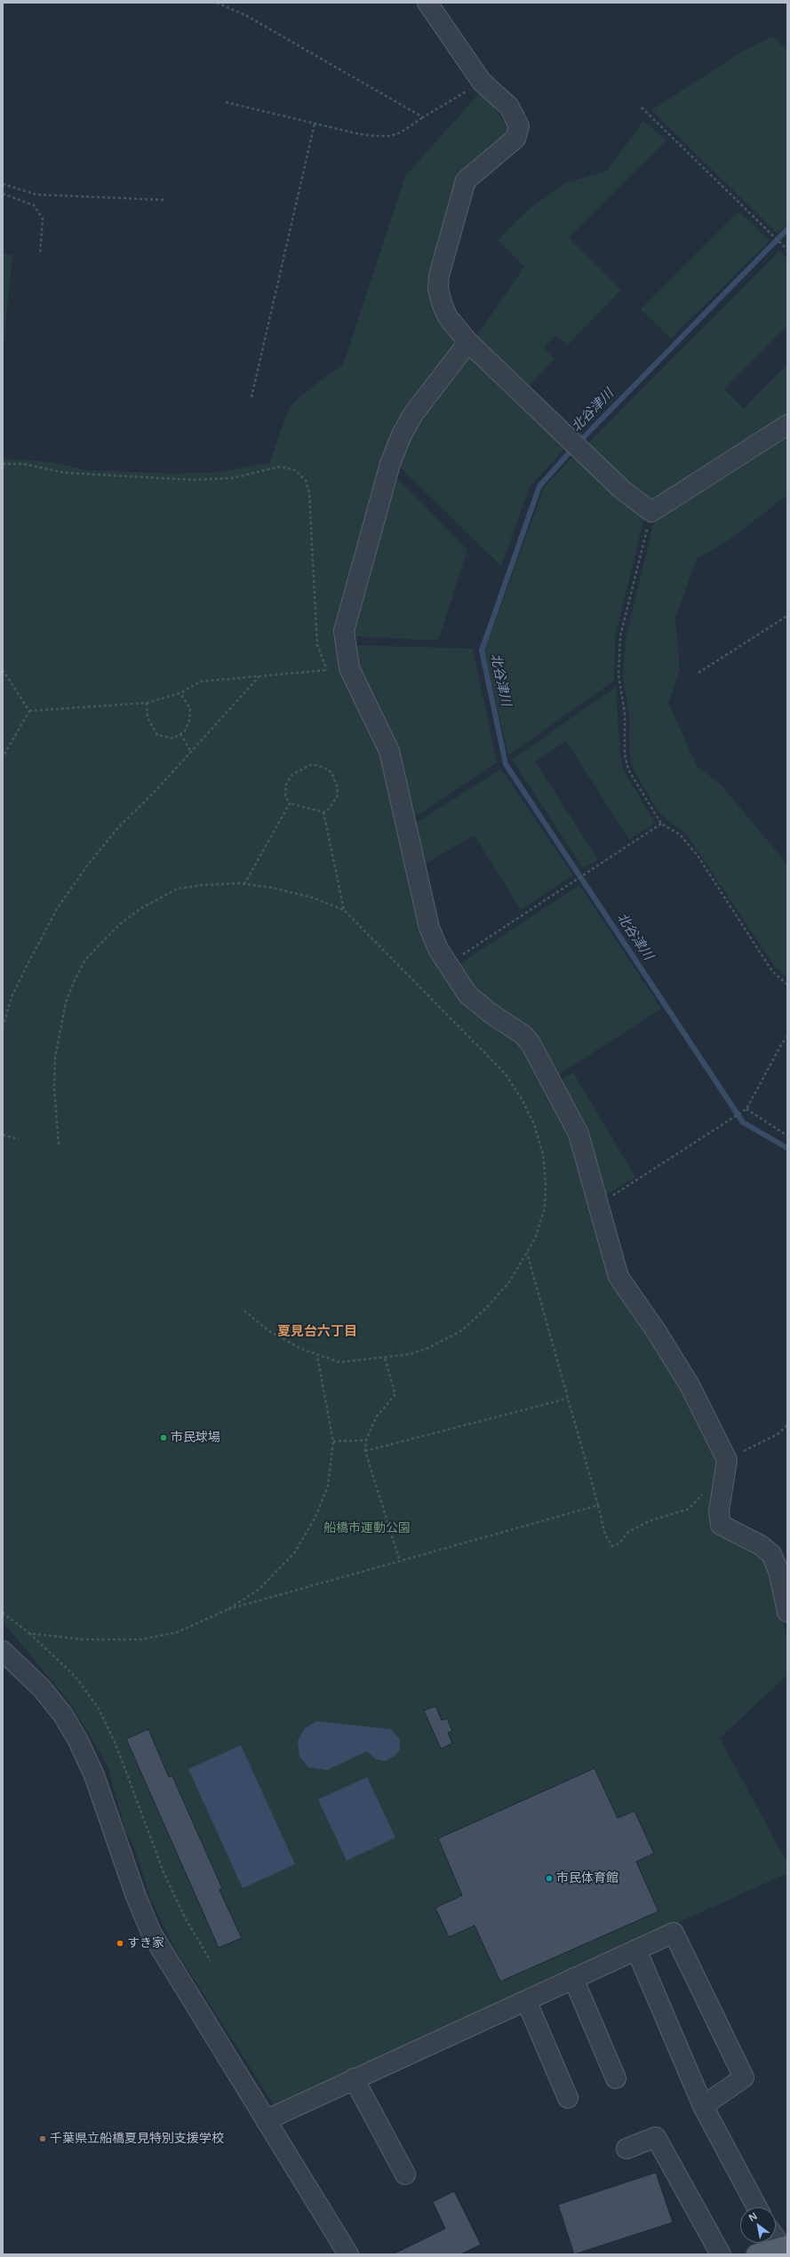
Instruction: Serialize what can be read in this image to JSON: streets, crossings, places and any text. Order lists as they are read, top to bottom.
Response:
{
  "districts": ["夏見台六丁目"],
  "water": ["北谷津川"],
  "parks": ["船橋市運動公園"],
  "places": [
    "市民球場",
    "市民体育館",
    "すき家",
    "千葉県立船橋夏見特別支援学校"
  ],
  "north": "top left"
}
